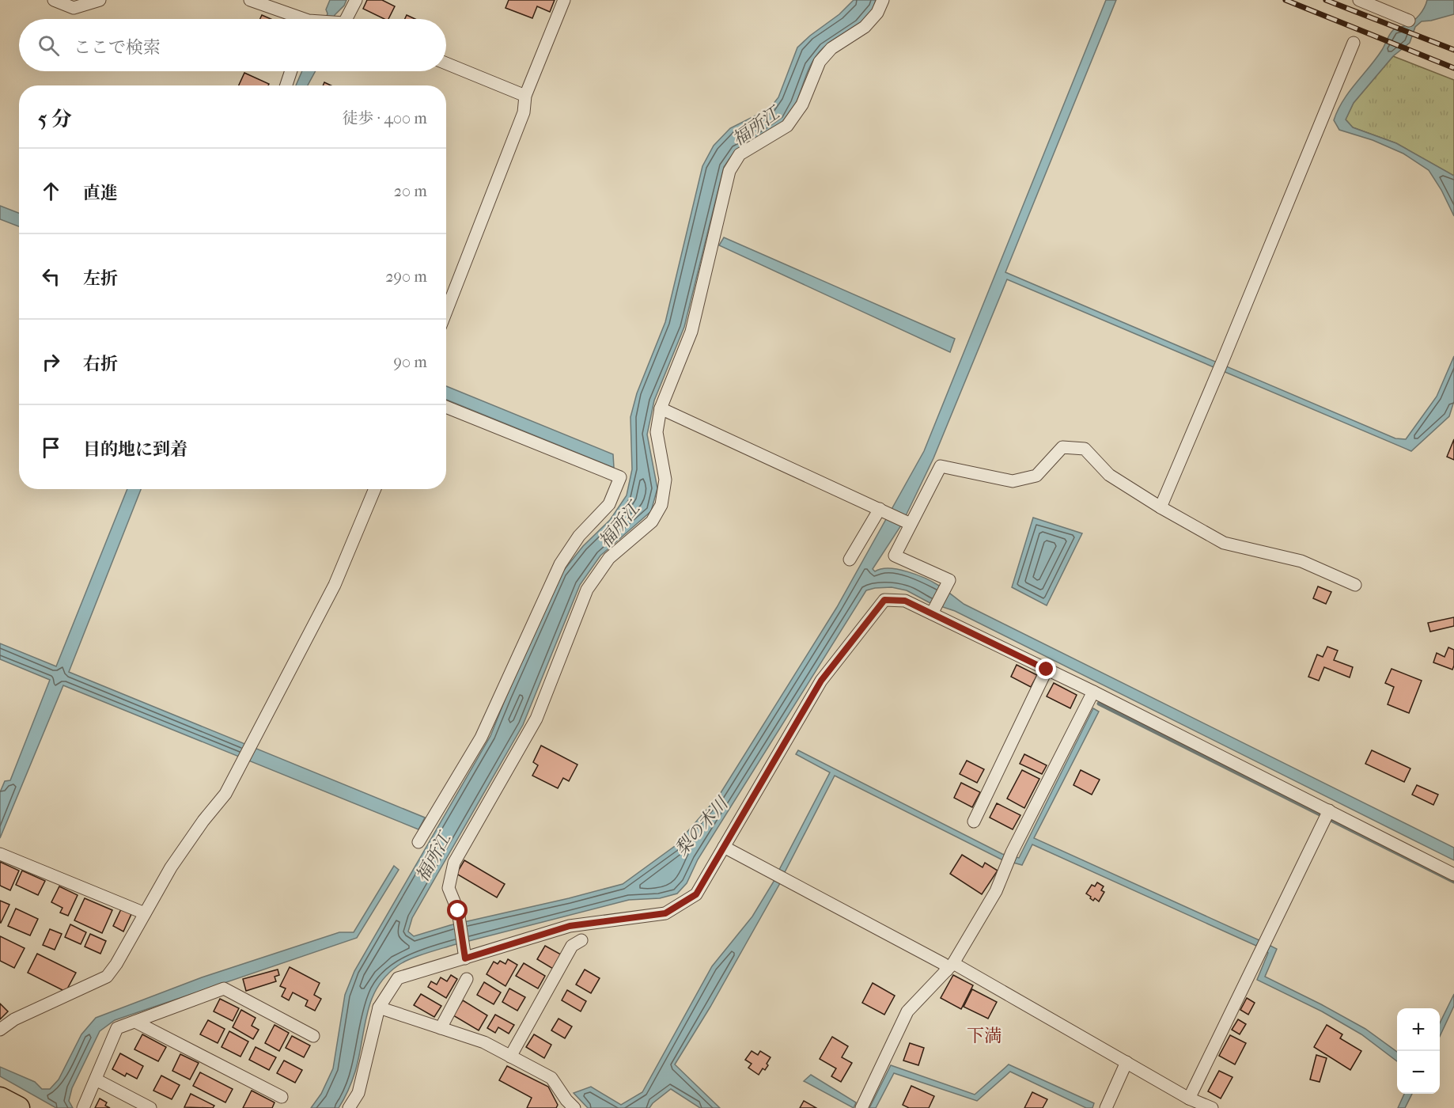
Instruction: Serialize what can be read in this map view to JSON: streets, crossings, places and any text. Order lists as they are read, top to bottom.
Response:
{
  "districts": ["下満"],
  "water": ["福所江", "梨の木川"],
  "page": {
    "search": "ここで検索",
    "heading": ["5 分", "徒歩 · 400 m"],
    "list": [
      ["直進", "20 m"],
      ["左折", "290 m"],
      ["右折", "90 m"],
      "目的地に到着"
    ],
    "map_buttons": ["+", "−"]
  }
}
